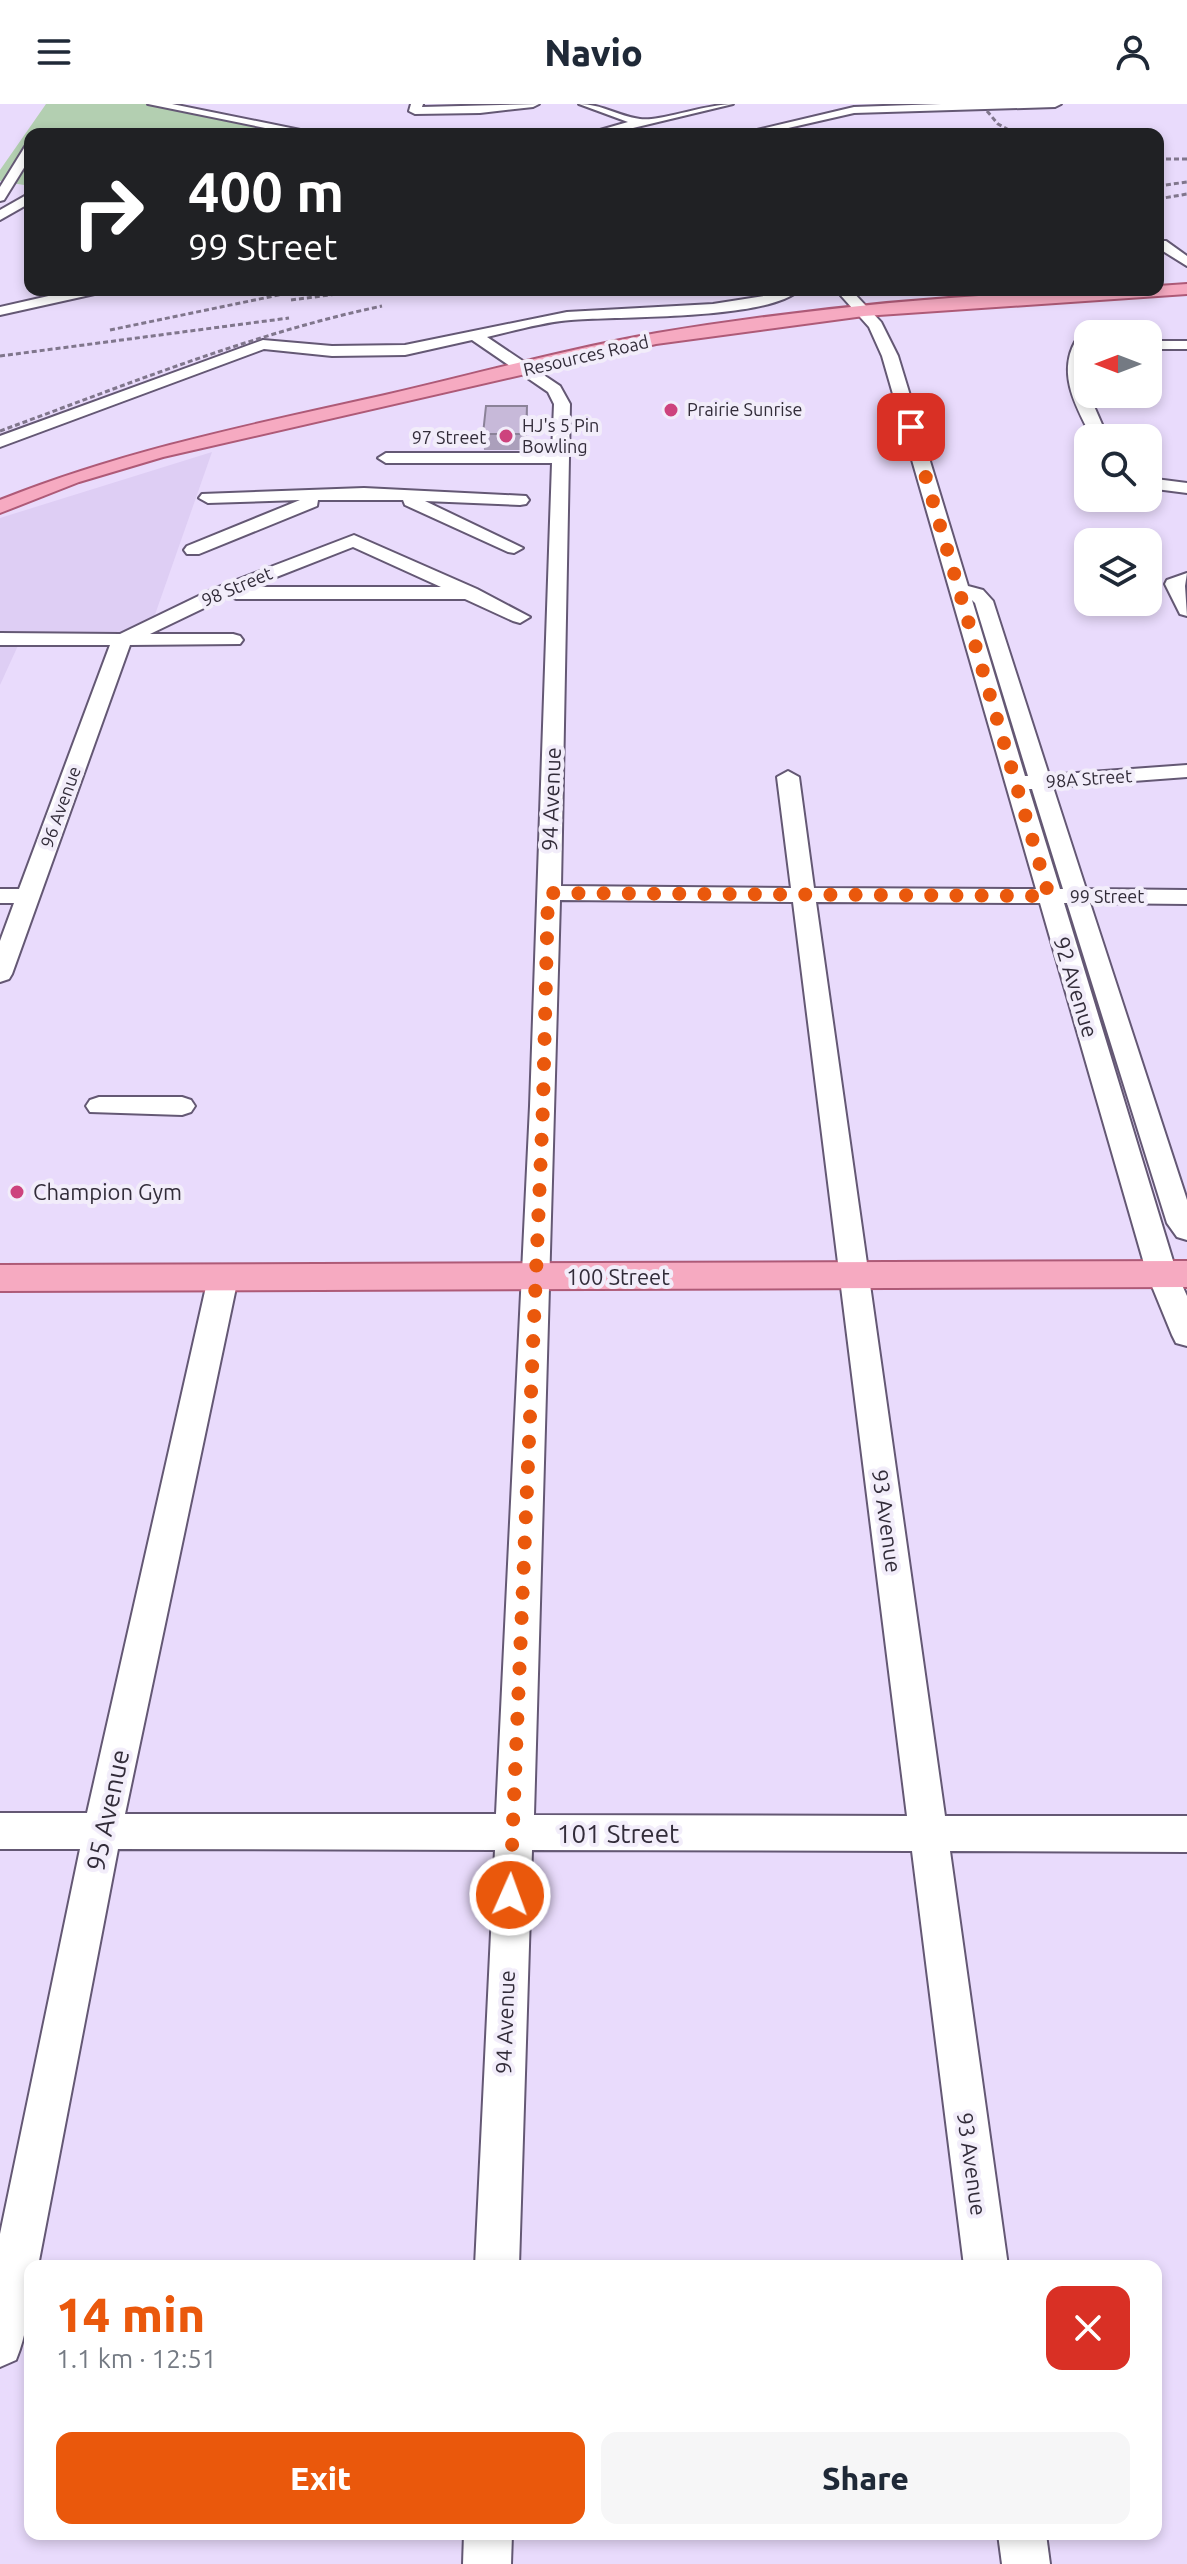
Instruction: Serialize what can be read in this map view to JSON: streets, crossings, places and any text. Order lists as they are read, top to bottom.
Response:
{
  "streets": {
    "main road": ["Resources Road", "100 Street"],
    "street": [
      "97 Street",
      "98 Street",
      "98A Street",
      "94 Avenue",
      "96 Avenue",
      "99 Street",
      "92 Avenue",
      "93 Avenue",
      "95 Avenue",
      "101 Street"
    ]
  },
  "crossings": [
    ["Resources Road", "94 Avenue"],
    ["Resources Road", "92 Avenue"],
    ["97 Street", "94 Avenue"],
    ["98 Street", "96 Avenue"],
    ["98A Street", "92 Avenue"],
    ["94 Avenue", "99 Street"],
    ["94 Avenue", "100 Street"],
    ["94 Avenue", "101 Street"],
    ["99 Street", "92 Avenue"],
    ["99 Street", "93 Avenue"],
    ["92 Avenue", "100 Street"],
    ["100 Street", "93 Avenue"],
    ["100 Street", "95 Avenue"],
    ["93 Avenue", "101 Street"],
    ["95 Avenue", "101 Street"]
  ],
  "places": ["Prairie Sunrise", "HJ's 5 Pin Bowling", "Champion Gym"],
  "north": "left",
  "page": {
    "header": "Navio",
    "turn": ["400 m", "99 Street"],
    "heading": ["14 min", "1.1 km · 12:51"],
    "buttons": ["Exit", "Share"]
  }
}
